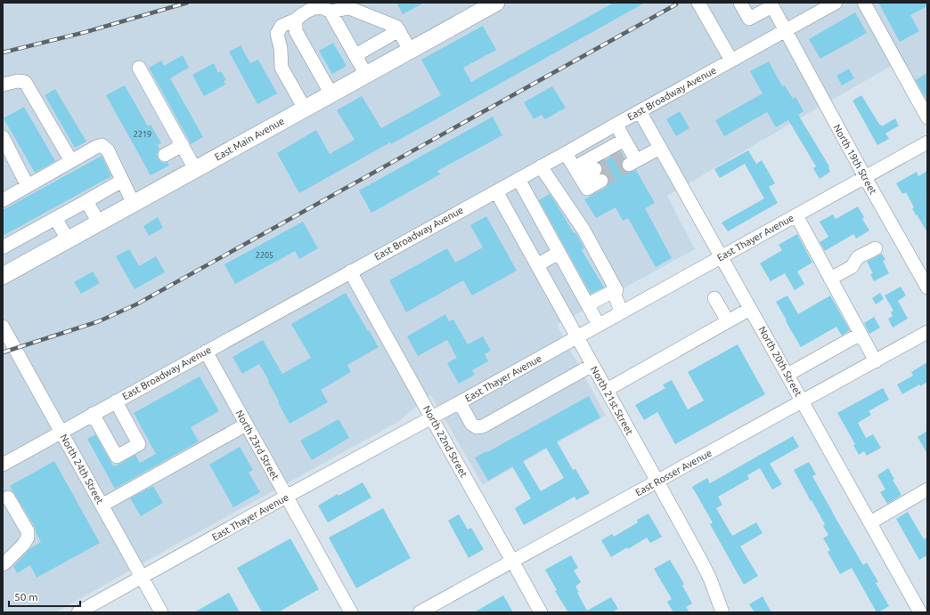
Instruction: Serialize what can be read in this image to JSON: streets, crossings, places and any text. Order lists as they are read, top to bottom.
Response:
{
  "streets": {
    "main road": ["East Main Avenue"],
    "street": [
      "East Broadway Avenue",
      "North 19th Street",
      "East Thayer Avenue",
      "North 20th Street",
      "North 21st Street",
      "North 22nd Street",
      "North 23rd Street",
      "North 24th Street",
      "East Rosser Avenue"
    ]
  },
  "crossings": [
    ["East Broadway Avenue", "North 19th Street"],
    ["East Broadway Avenue", "North 20th Street"],
    ["East Broadway Avenue", "North 21st Street"],
    ["East Broadway Avenue", "North 22nd Street"],
    ["East Broadway Avenue", "North 23rd Street"],
    ["East Broadway Avenue", "North 24th Street"],
    ["North 19th Street", "East Thayer Avenue"],
    ["East Thayer Avenue", "North 20th Street"],
    ["East Thayer Avenue", "North 21st Street"],
    ["East Thayer Avenue", "North 22nd Street"],
    ["East Thayer Avenue", "North 23rd Street"],
    ["East Thayer Avenue", "North 24th Street"],
    ["North 20th Street", "East Rosser Avenue"],
    ["North 21st Street", "East Rosser Avenue"],
    ["North 22nd Street", "East Rosser Avenue"]
  ],
  "house_numbers": ["2219", "2205"],
  "scale_bar": "50 m"
}
